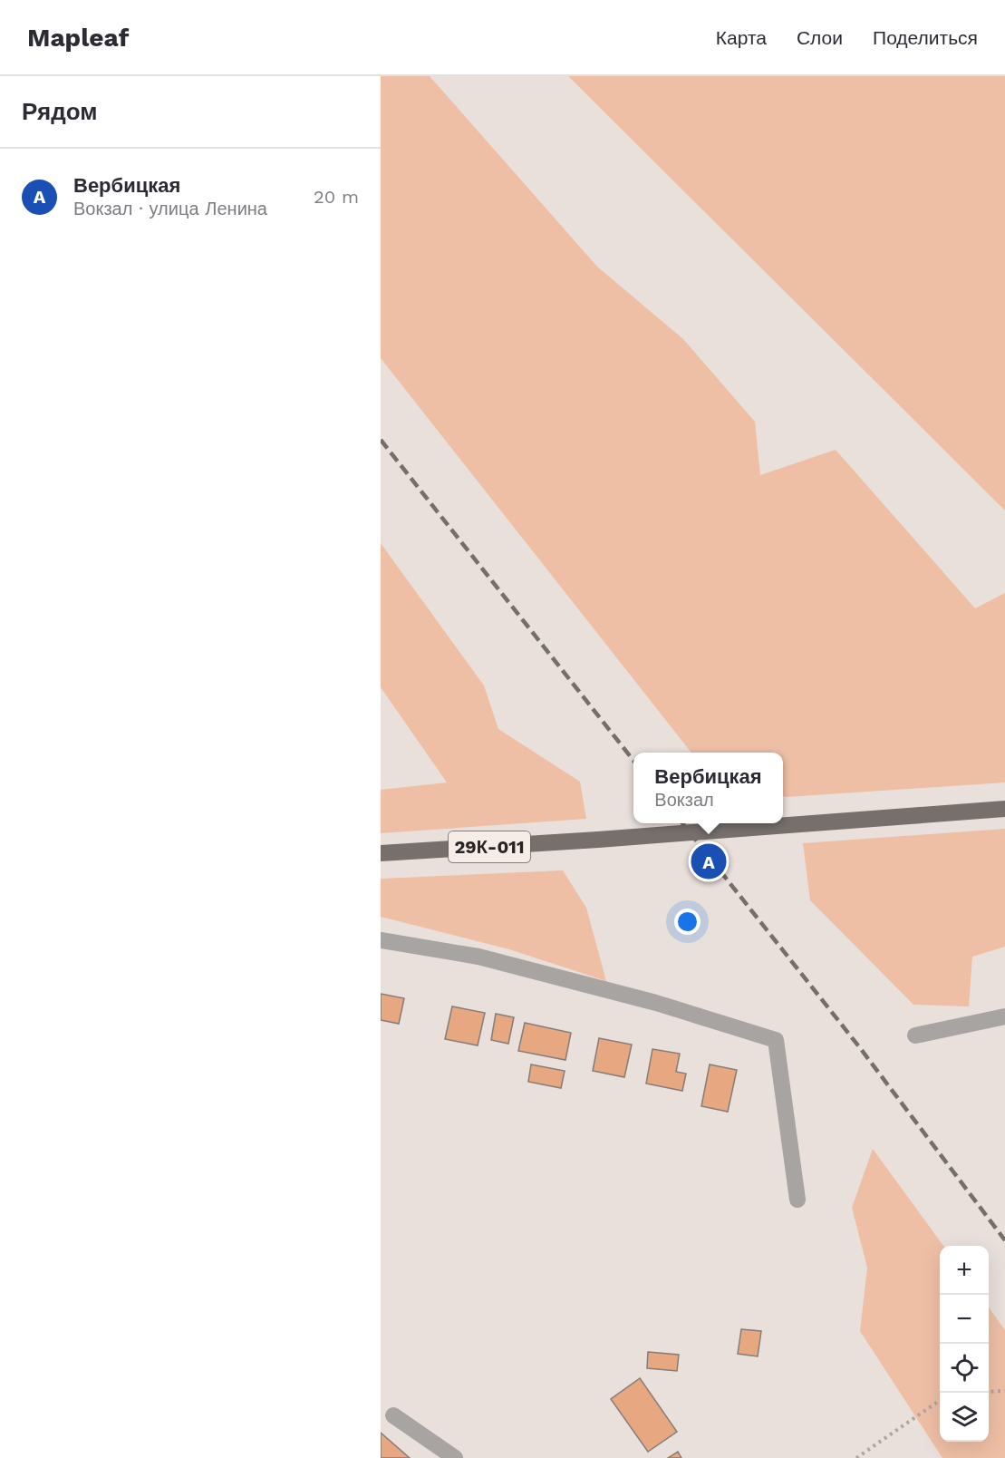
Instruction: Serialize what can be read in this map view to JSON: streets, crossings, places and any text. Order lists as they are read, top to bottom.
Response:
{
  "streets": {
    "main road": ["29К-011"]
  },
  "page": {
    "header": "Mapleaf",
    "nav": ["Карта", "Слои", "Поделиться"],
    "heading": "Рядом",
    "list": [
      {
        "mark": "A",
        "name": "Вербицкая",
        "note": "Вокзал · улица Ленина",
        "value": "20 m"
      }
    ],
    "popup": ["Вербицкая", "Вокзал"],
    "pins": "A",
    "map_buttons": ["+", "−"]
  }
}
